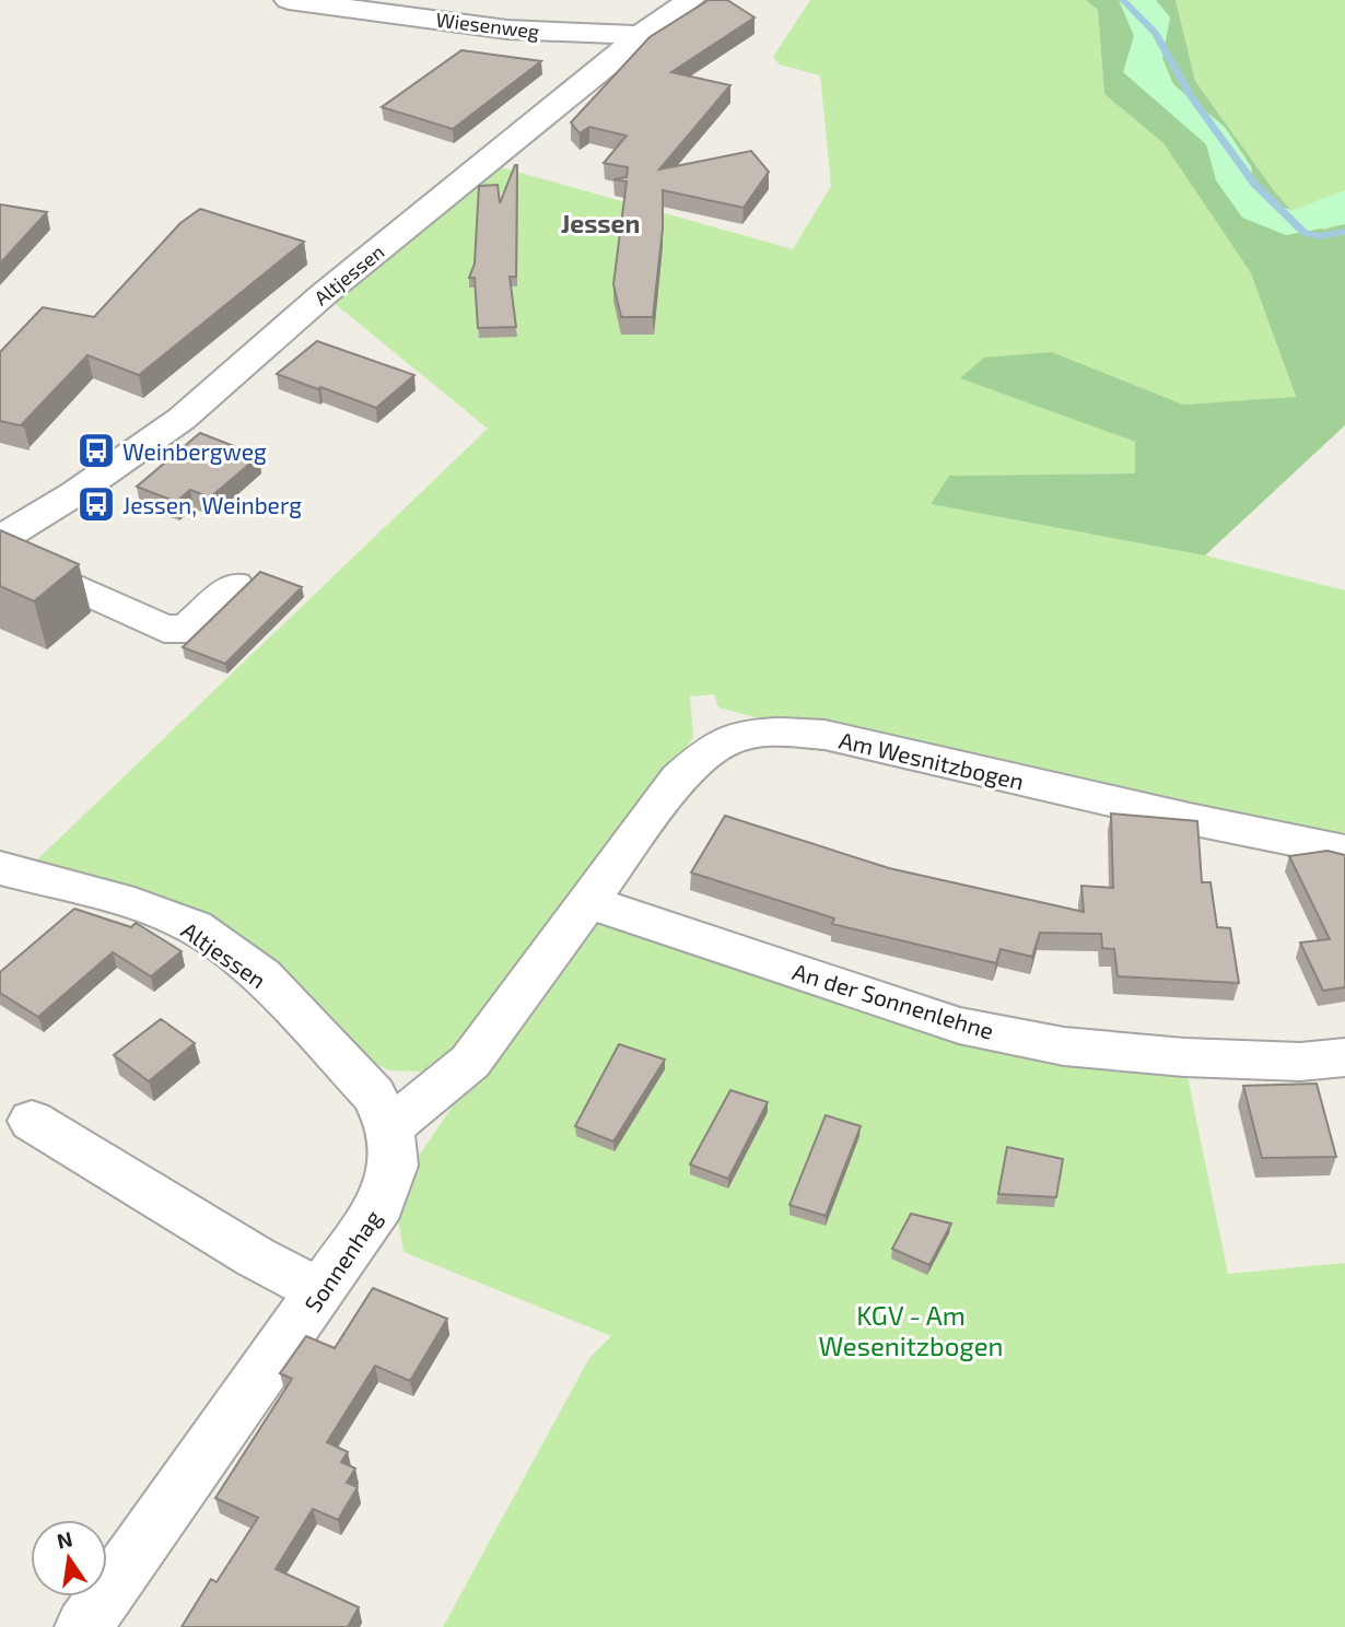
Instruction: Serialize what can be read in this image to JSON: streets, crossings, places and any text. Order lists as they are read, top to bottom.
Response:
{
  "streets": {
    "street": [
      "Wiesenweg",
      "Altjessen",
      "Am Wesnitzbogen",
      "An der Sonnenlehne",
      "Sonnenhag"
    ]
  },
  "crossings": [
    ["Wiesenweg", "Altjessen"],
    ["Altjessen", "Sonnenhag"],
    ["Am Wesnitzbogen", "An der Sonnenlehne"]
  ],
  "districts": ["Jessen"],
  "parks": ["KGV - Am Wesenitzbogen"],
  "places": {
    "bus stop": ["Weinbergweg", "Jessen, Weinberg"]
  },
  "north": "top"
}
